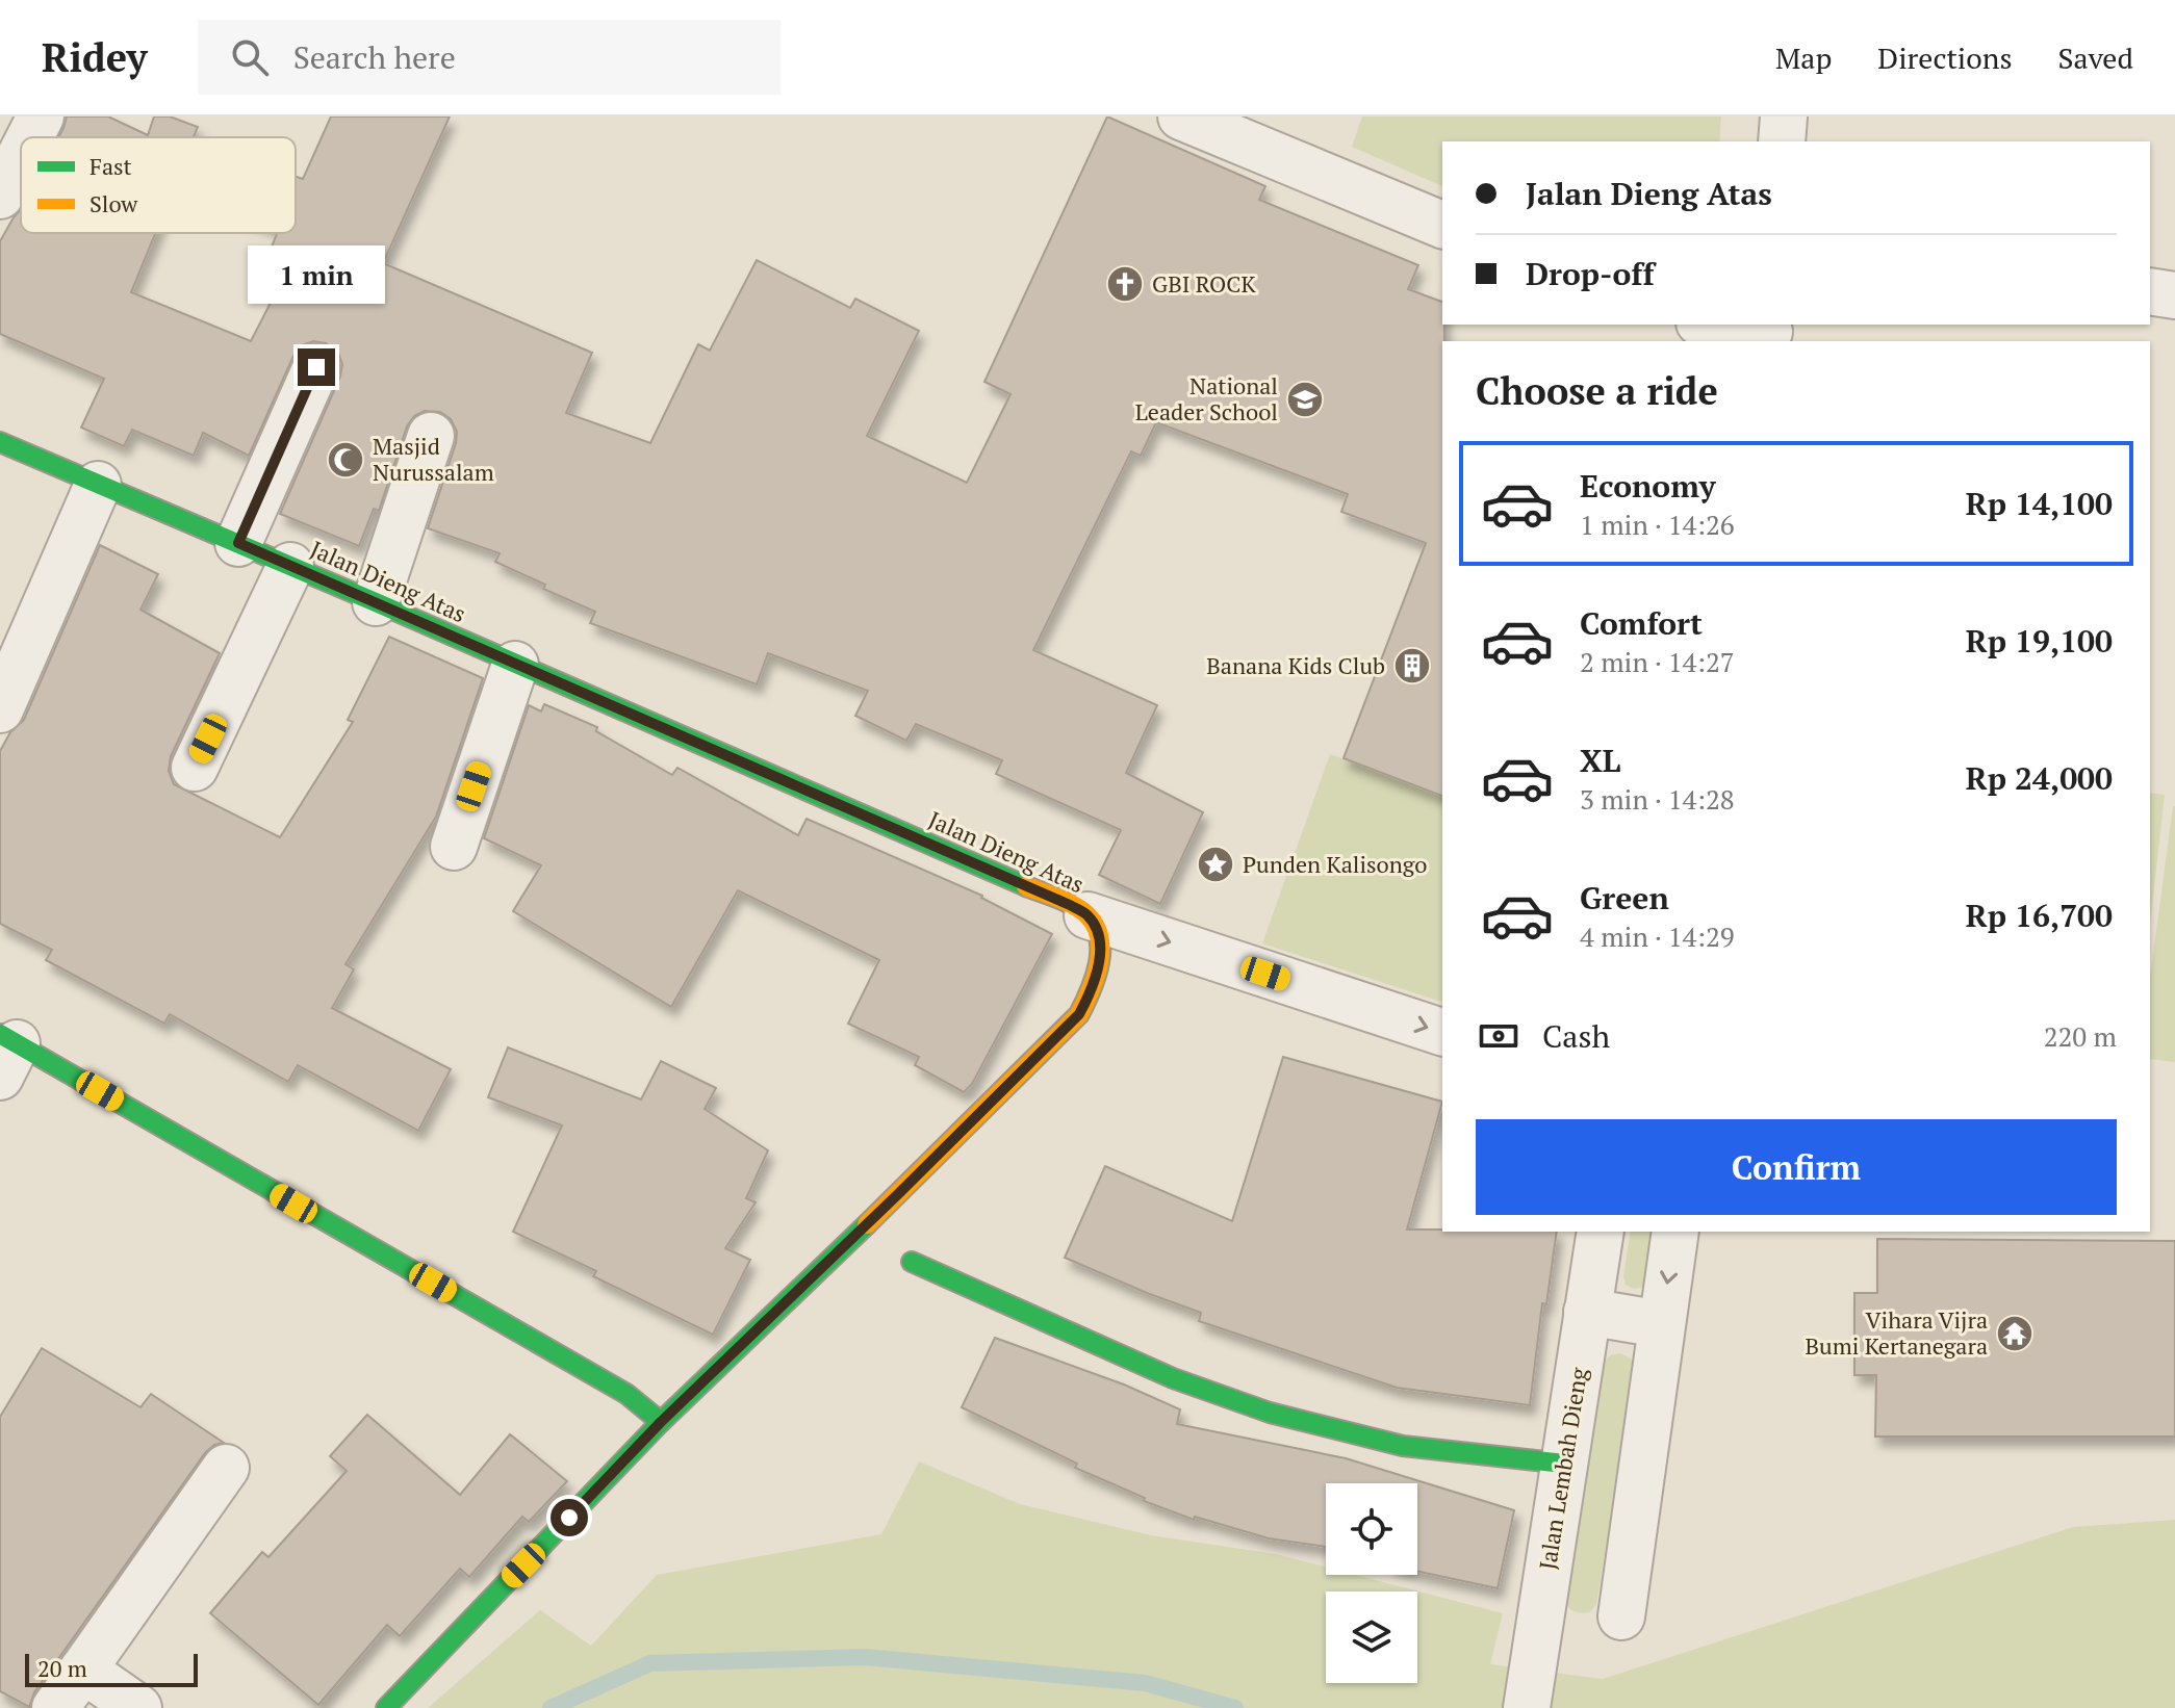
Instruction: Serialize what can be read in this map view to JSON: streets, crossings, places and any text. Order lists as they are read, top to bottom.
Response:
{
  "streets": {
    "street": ["Jalan Dieng Atas", "Jalan Lembah Dieng"]
  },
  "places": {
    "church": ["GBI ROCK"],
    "school or university": ["National Leader School"],
    "mosque": ["Masjid Nurussalam"],
    "building": ["Banana Kids Club"],
    "place": ["Punden Kalisongo"],
    "temple": ["Vihara Vijra Bumi Kertanegara"]
  },
  "legend": ["Fast", "Slow"],
  "scale_bar": "20 m",
  "page": {
    "header": "Ridey",
    "search": "Search here",
    "nav": ["Map", "Directions", "Saved"],
    "banner": ["Jalan Dieng Atas", "Drop-off"],
    "bubble": "1 min",
    "heading": "Choose a ride",
    "list": [
      {
        "name": "Economy",
        "note": "1 min · 14:26",
        "value": "Rp 14,100"
      },
      {
        "name": "Comfort",
        "note": "2 min · 14:27",
        "value": "Rp 19,100"
      },
      {
        "name": "XL",
        "note": "3 min · 14:28",
        "value": "Rp 24,000"
      },
      {
        "name": "Green",
        "note": "4 min · 14:29",
        "value": "Rp 16,700"
      }
    ],
    "pay": ["Cash", "220 m"],
    "buttons": "Confirm",
    "scale": "20 m"
  }
}
